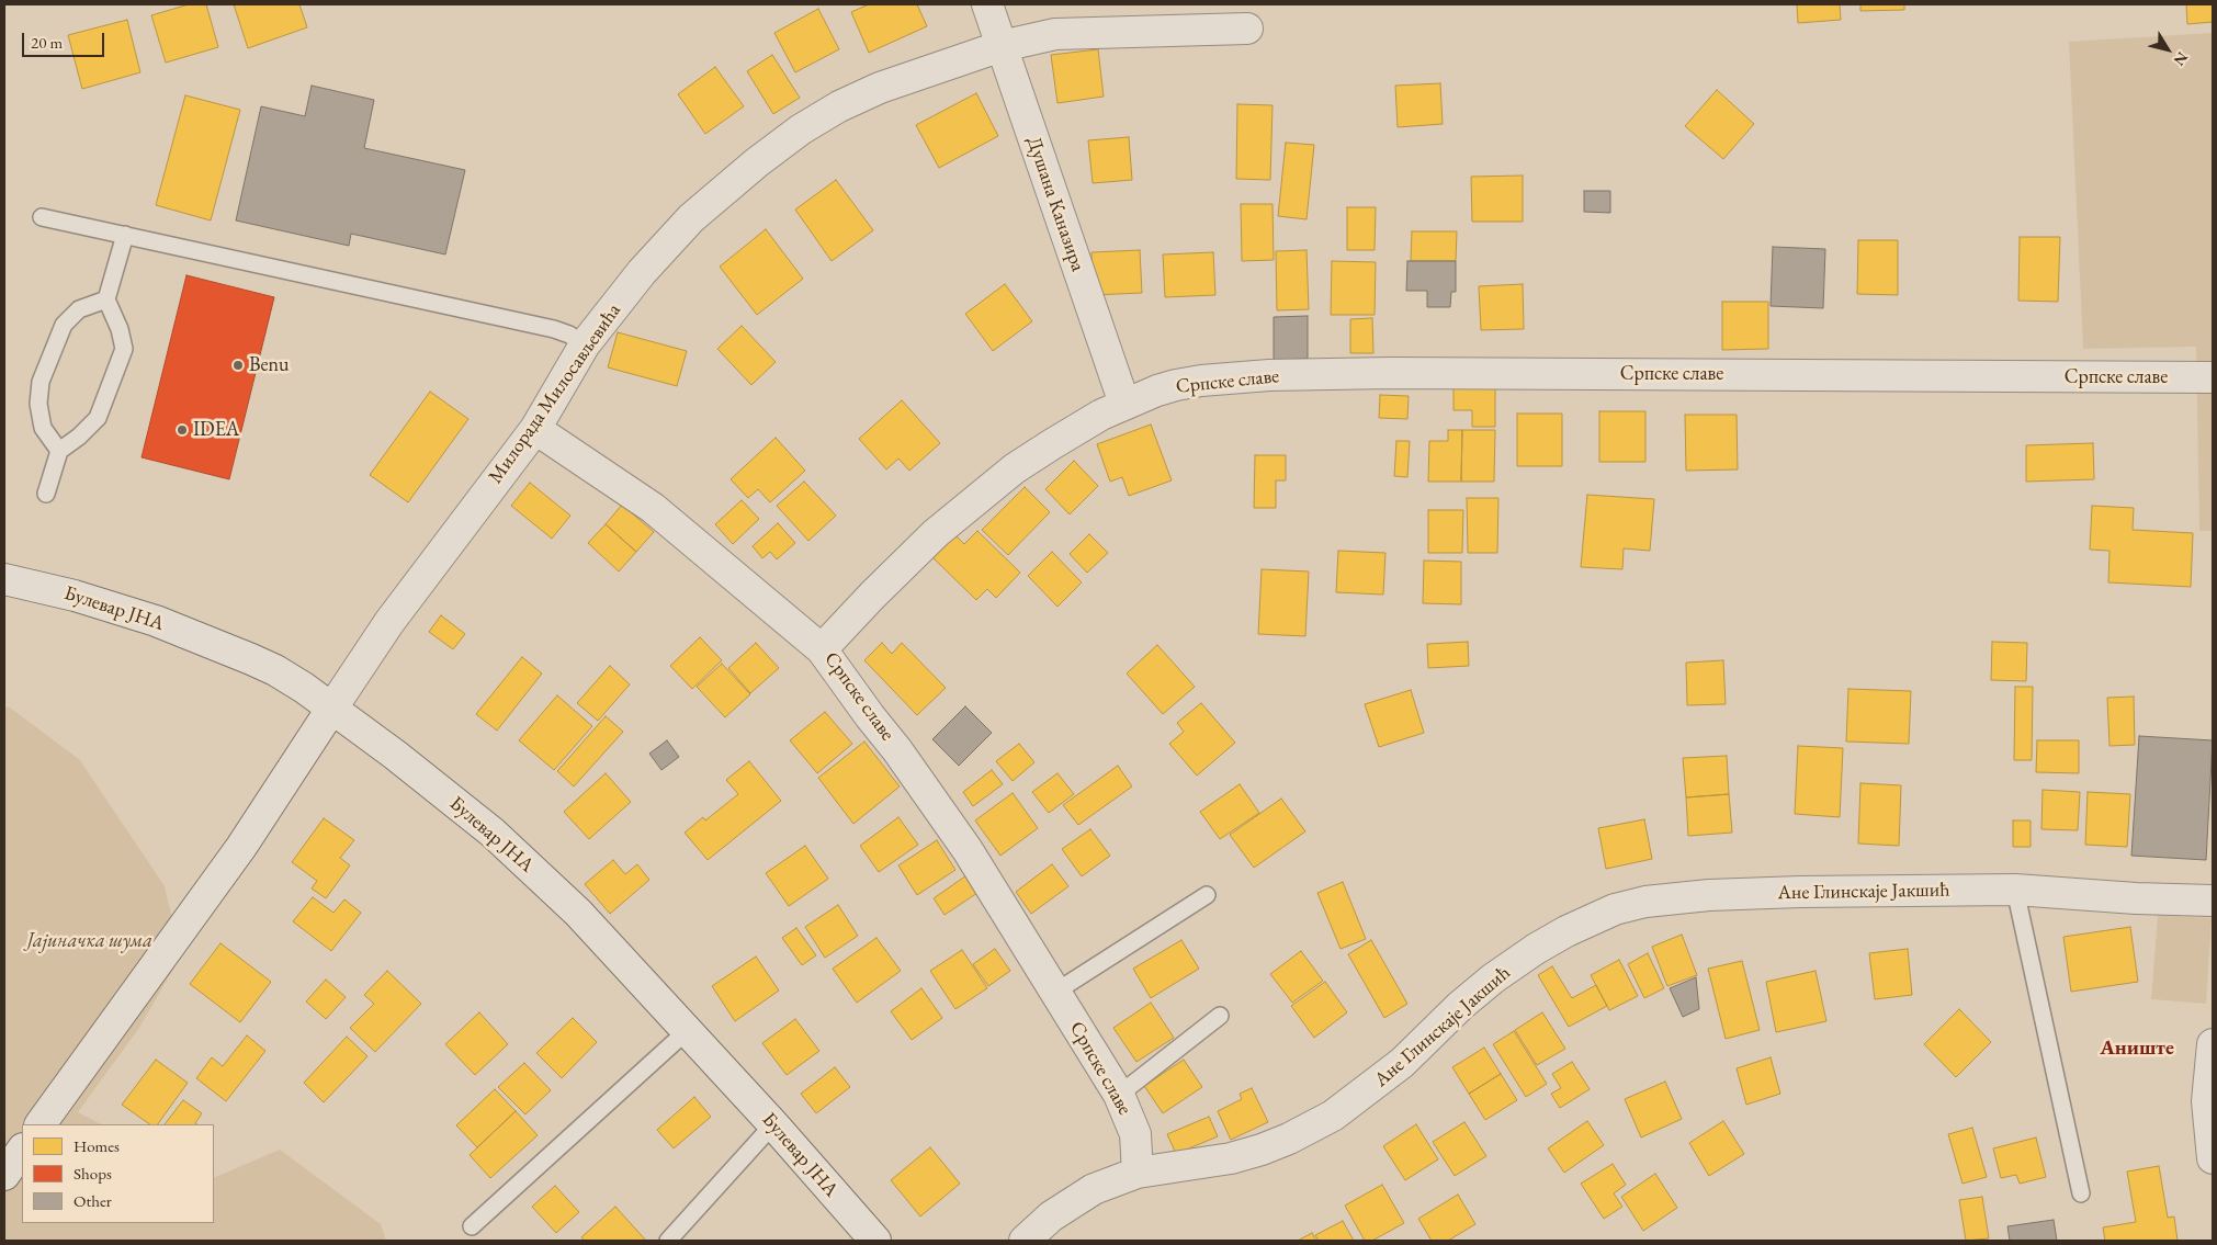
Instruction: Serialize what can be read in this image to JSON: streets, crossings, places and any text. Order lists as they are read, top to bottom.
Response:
{
  "streets": {
    "street": [
      "Душана Каназира",
      "Српске славе",
      "Милорада Милосављевића",
      "Булевар ЈНА",
      "Ане Глинскаје Јакшић"
    ]
  },
  "crossings": [
    ["Душана Каназира", "Српске славе"],
    ["Душана Каназира", "Милорада Милосављевића"],
    ["Српске славе", "Ане Глинскаје Јакшић"],
    ["Милорада Милосављевића", "Булевар ЈНА"]
  ],
  "districts": ["Аниште"],
  "parks": ["Јајиначка шума"],
  "places": ["Benu", "IDEA"],
  "legend": ["Homes", "Shops", "Other"],
  "scale_bar": "20 m",
  "north": "bottom right"
}
